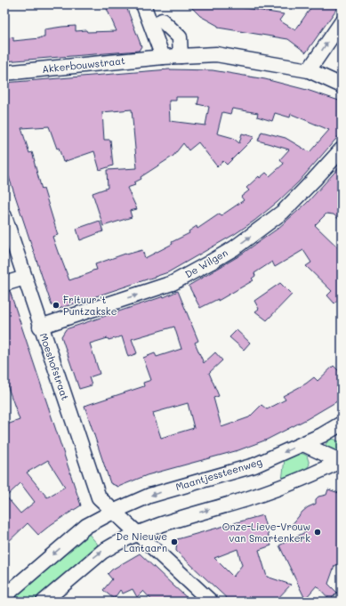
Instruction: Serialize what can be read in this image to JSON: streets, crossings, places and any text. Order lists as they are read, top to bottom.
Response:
{
  "streets": {
    "street": [
      "Akkerbouwstraat",
      "De Wilgen",
      "Moeshofstraat",
      "Maantjessteenweg"
    ]
  },
  "crossings": [
    ["De Wilgen", "Moeshofstraat"],
    ["Moeshofstraat", "Maantjessteenweg"]
  ],
  "one_way": ["De Wilgen"],
  "places": ["Frituur 't Puntzakske", "Onze-Lieve-Vrouw van Smartenkerk", "De Nieuwe Lantaarn"]
}
